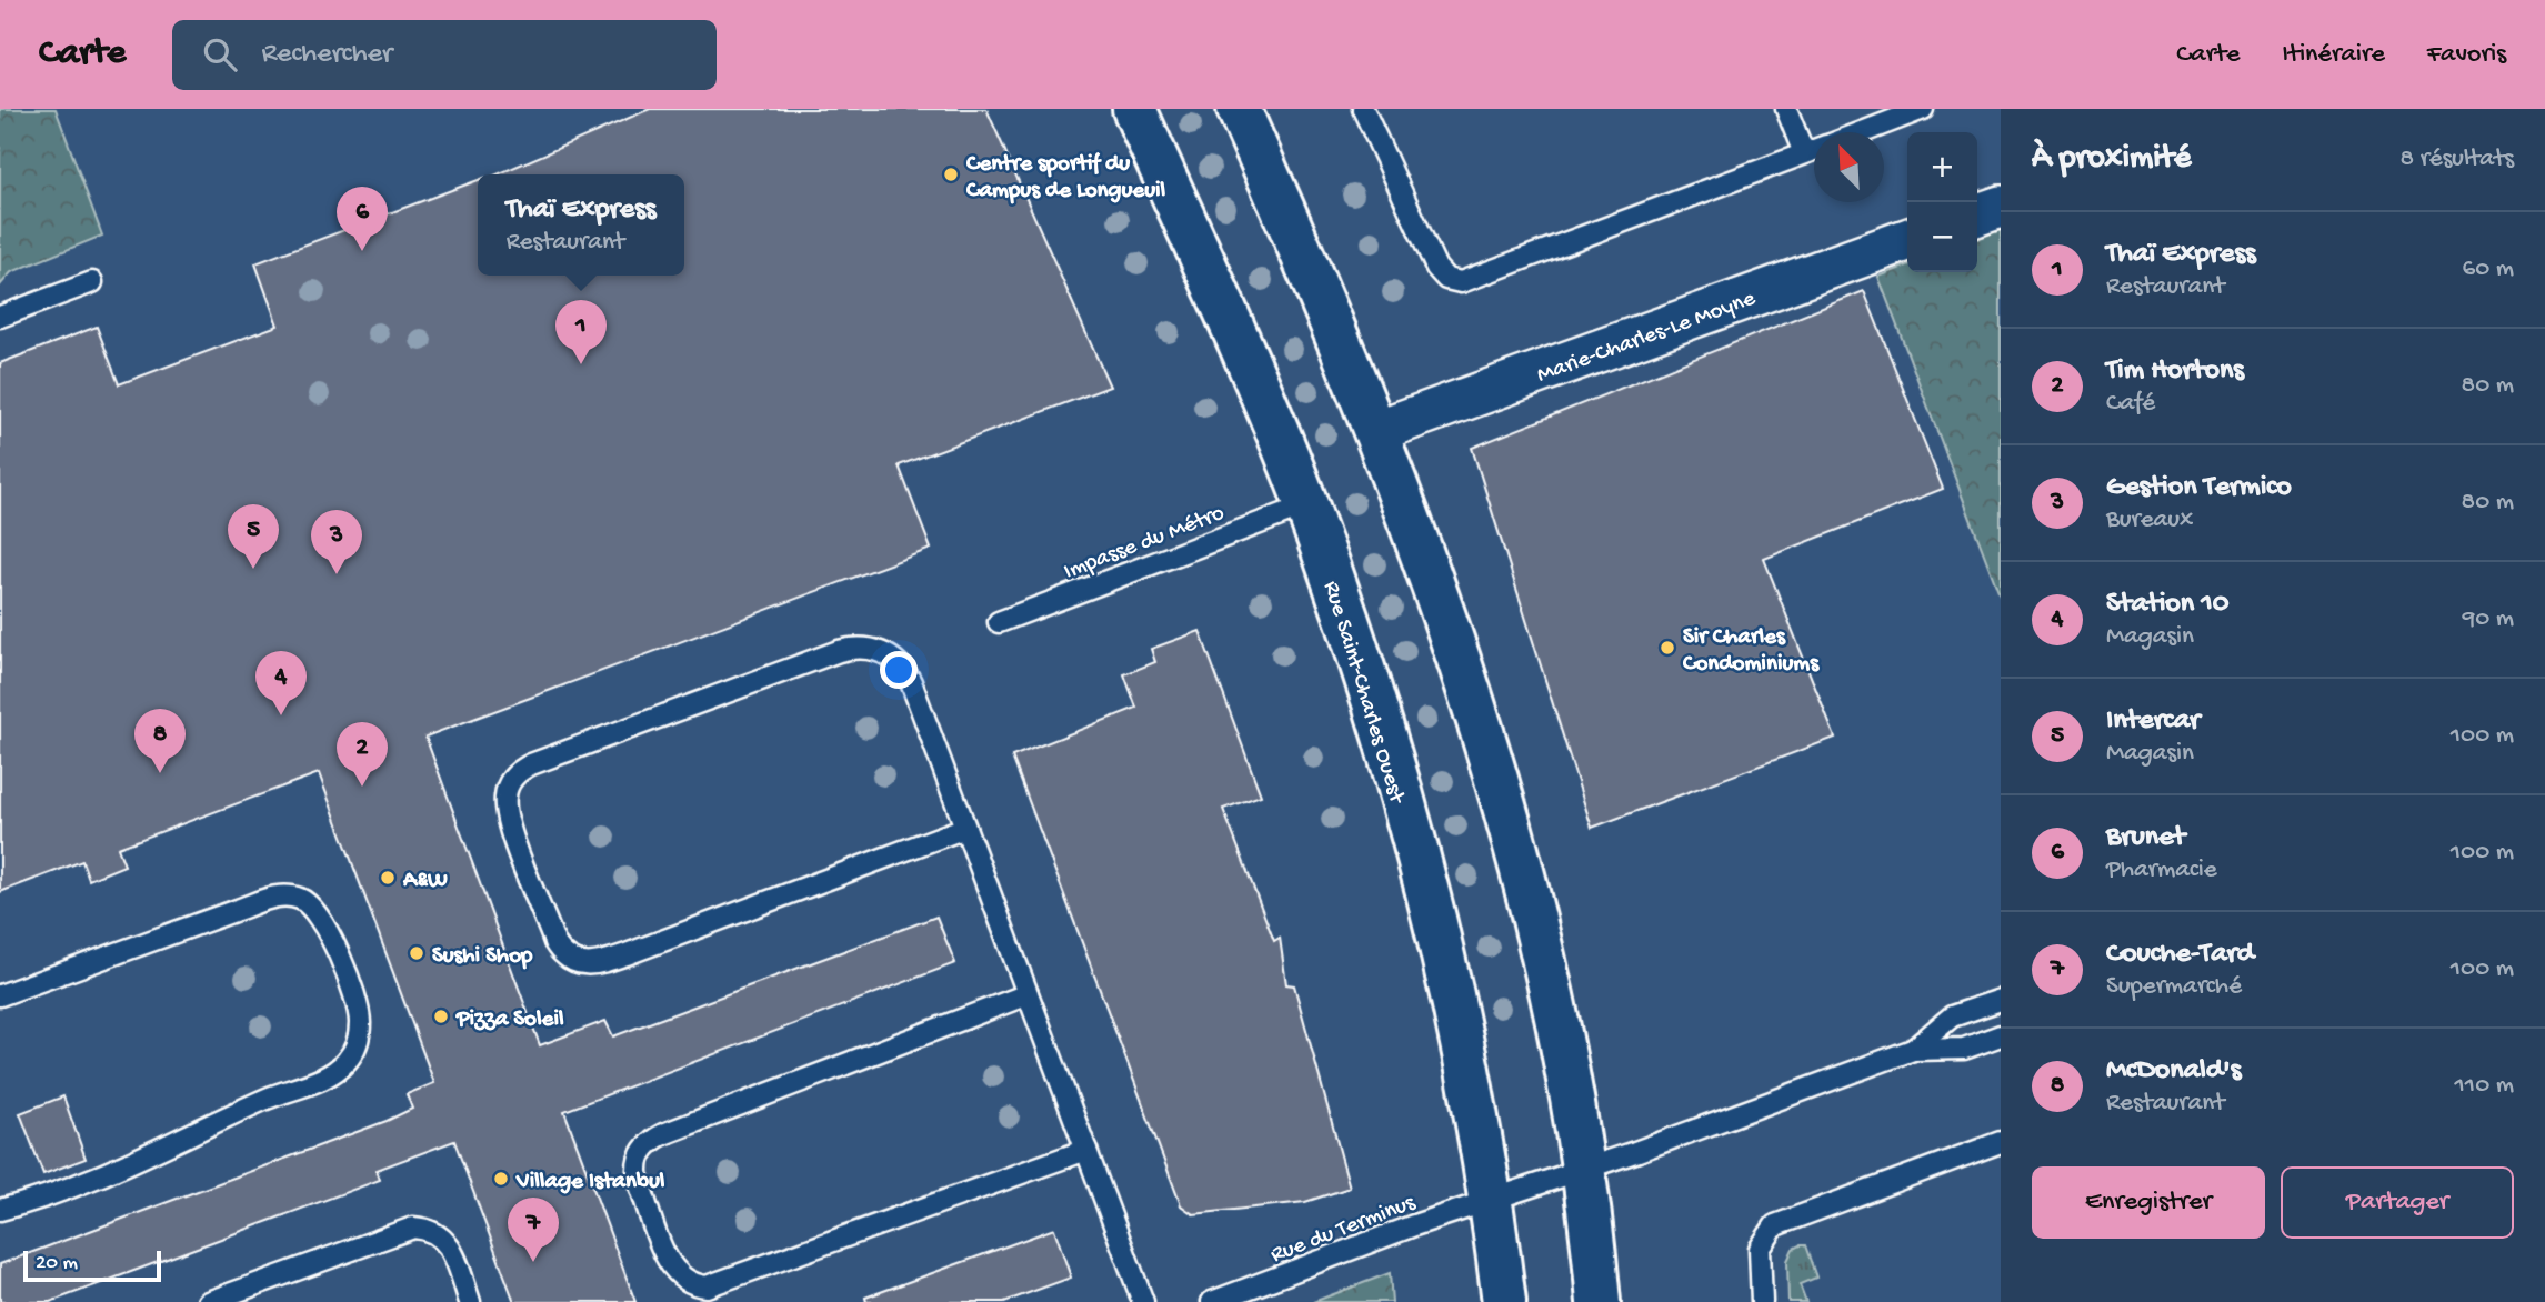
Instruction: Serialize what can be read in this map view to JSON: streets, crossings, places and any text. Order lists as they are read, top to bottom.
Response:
{
  "streets": {
    "street": ["Marie-Charles-Le Moyne", "Rue Saint-Charles Ouest"],
    "lane": ["Impasse du Métro", "Rue du Terminus"]
  },
  "crossings": [
    ["Impasse du Métro", "Rue Saint-Charles Ouest"],
    ["Rue Saint-Charles Ouest", "Rue du Terminus"]
  ],
  "places": [
    "Centre sportif du Campus de Longueuil",
    "Sir Charles Condominiums",
    "A&W",
    "Sushi Shop",
    "Pizza Soleil",
    "Village Istanbul"
  ],
  "scale_bar": "20 m",
  "north": "top left",
  "page": {
    "header": "Carte",
    "search": "Rechercher",
    "nav": ["Carte", "Itinéraire", "Favoris"],
    "heading": ["À proximité", "8 résultats"],
    "map_buttons": ["+", "−"],
    "popup": ["Thaï Express", "Restaurant"],
    "pins": [
      "6",
      "1",
      "5",
      "3",
      "4",
      "8",
      "2",
      "7"
    ],
    "list": [
      {
        "mark": "1",
        "name": "Thaï Express",
        "note": "Restaurant",
        "value": "60 m"
      },
      {
        "mark": "2",
        "name": "Tim Hortons",
        "note": "Café",
        "value": "80 m"
      },
      {
        "mark": "3",
        "name": "Gestion Termico",
        "note": "Bureaux",
        "value": "80 m"
      },
      {
        "mark": "4",
        "name": "Station 10",
        "note": "Magasin",
        "value": "90 m"
      },
      {
        "mark": "5",
        "name": "Intercar",
        "note": "Magasin",
        "value": "100 m"
      },
      {
        "mark": "6",
        "name": "Brunet",
        "note": "Pharmacie",
        "value": "100 m"
      },
      {
        "mark": "7",
        "name": "Couche-Tard",
        "note": "Supermarché",
        "value": "100 m"
      },
      {
        "mark": "8",
        "name": "McDonald's",
        "note": "Restaurant",
        "value": "110 m"
      }
    ],
    "buttons": ["Enregistrer", "Partager"],
    "scale": "20 m"
  }
}
